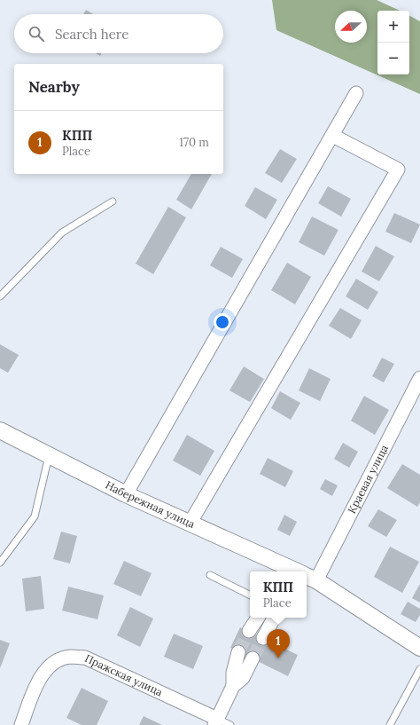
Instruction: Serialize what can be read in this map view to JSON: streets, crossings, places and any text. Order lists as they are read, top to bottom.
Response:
{
  "streets": {
    "street": ["Краевая улица", "Набережная улица", "Пражская улица"]
  },
  "north": "left",
  "page": {
    "map_buttons": ["+", "−"],
    "search": "Search here",
    "heading": "Nearby",
    "list": [
      {
        "mark": "1",
        "name": "КПП",
        "note": "Place",
        "value": "170 m"
      }
    ],
    "popup": ["КПП", "Place"],
    "pins": "1"
  }
}
